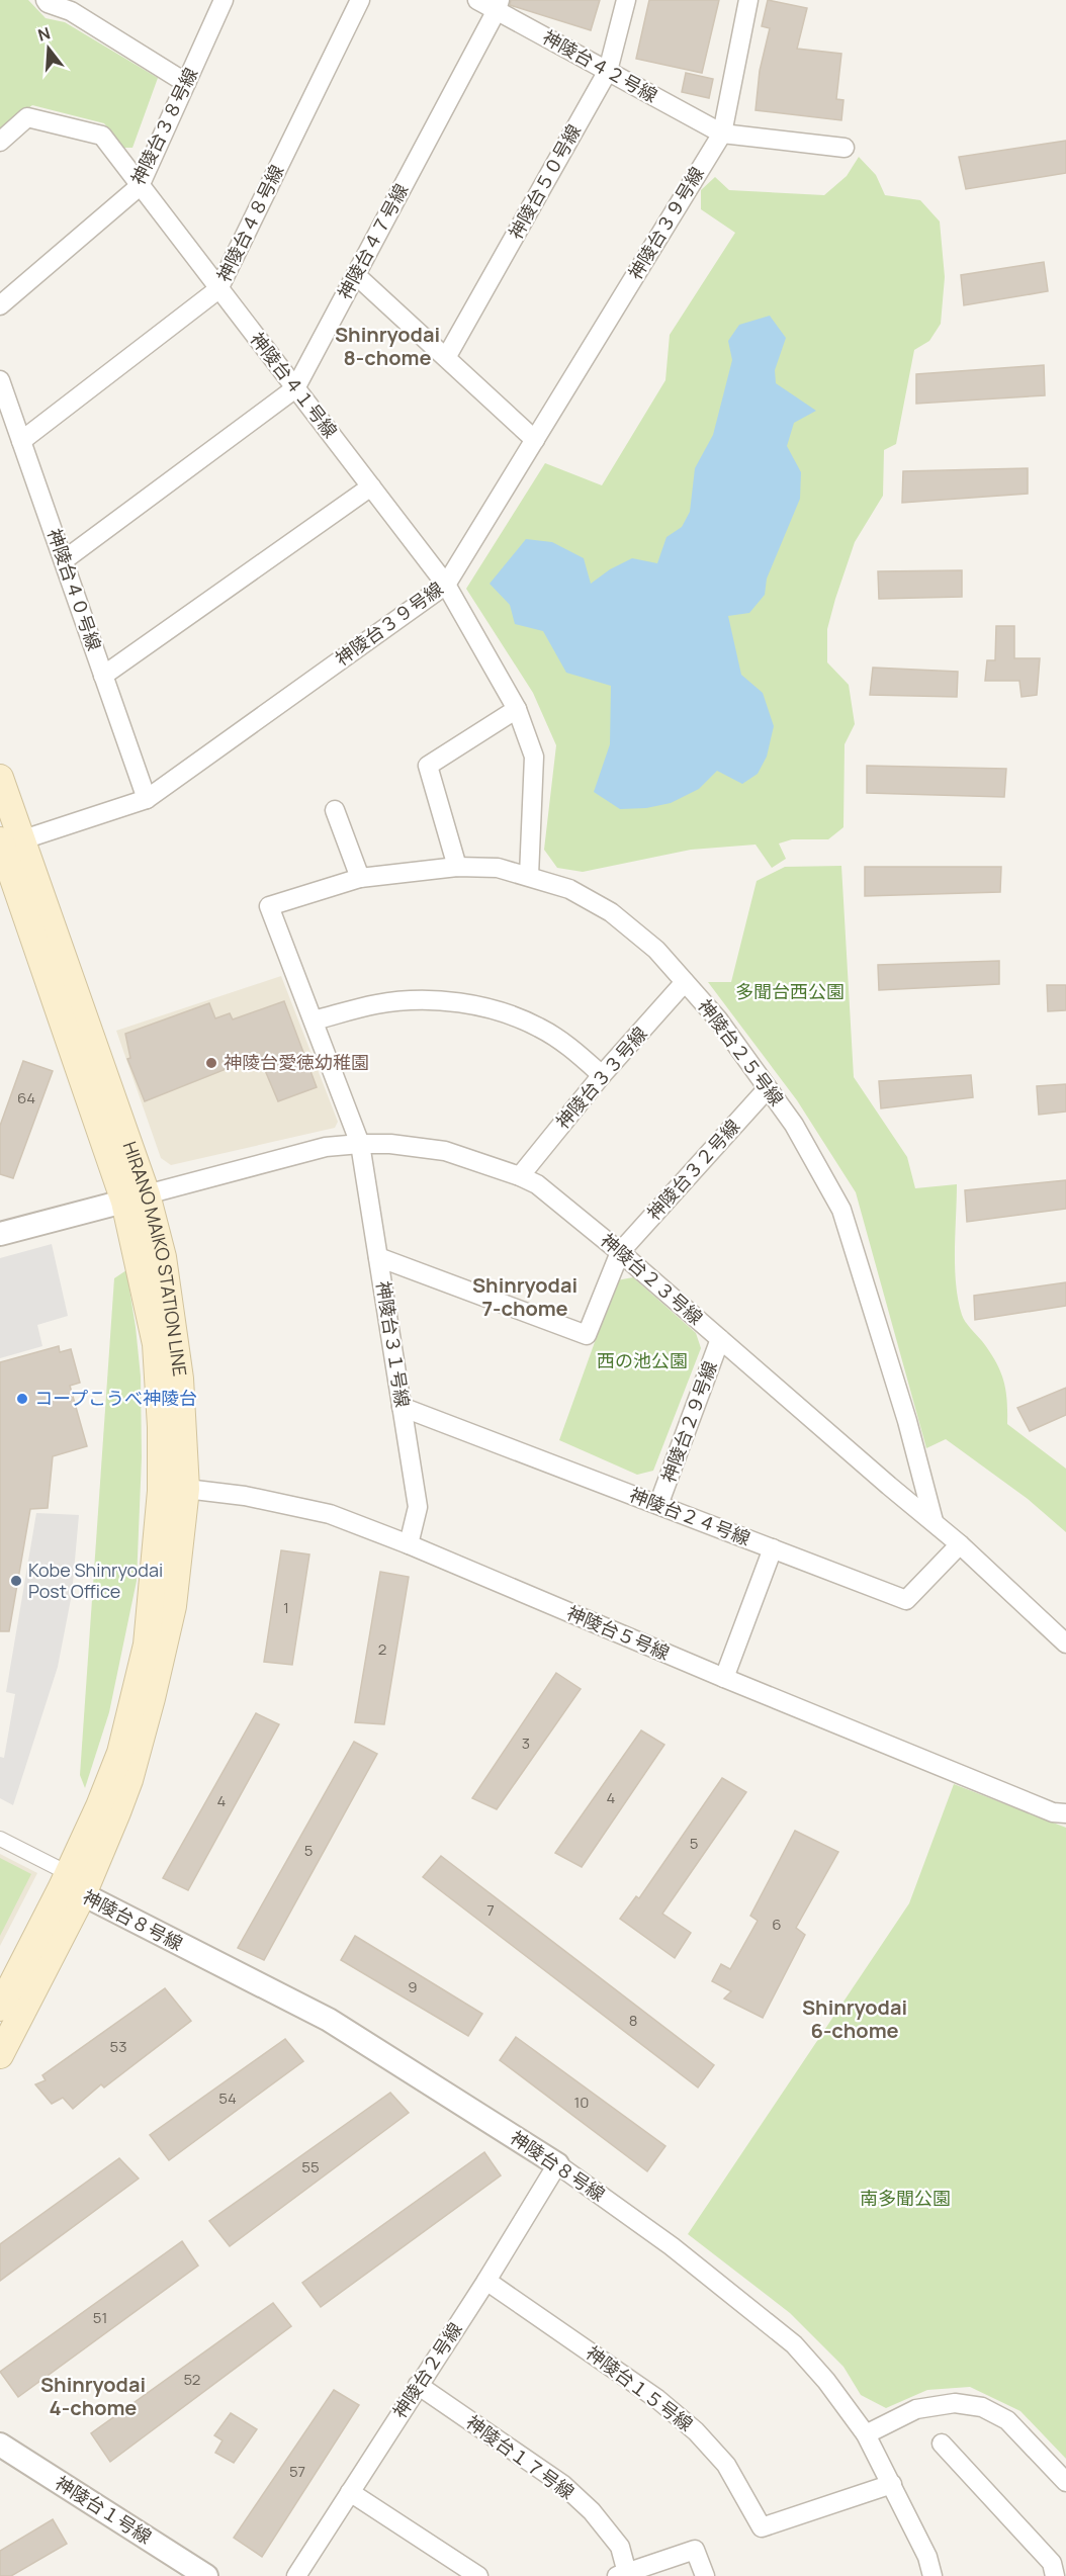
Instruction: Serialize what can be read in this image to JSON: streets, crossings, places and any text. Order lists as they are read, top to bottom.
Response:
{
  "streets": {
    "main road": ["HIRANO MAIKO STATION LINE"],
    "street": [
      "神陵台４２号線",
      "神陵台３８号線",
      "神陵台５０号線",
      "神陵台４８号線",
      "神陵台３９号線",
      "神陵台４７号線",
      "神陵台４１号線",
      "神陵台４０号線",
      "神陵台２５号線",
      "神陵台３３号線",
      "神陵台３２号線",
      "神陵台２３号線",
      "神陵台３１号線",
      "神陵台２９号線",
      "神陵台２４号線",
      "神陵台５号線",
      "神陵台８号線",
      "神陵台２号線",
      "神陵台１５号線",
      "神陵台１７号線",
      "神陵台１号線"
    ]
  },
  "crossings": [
    ["神陵台４２号線", "神陵台５０号線"],
    ["神陵台４２号線", "神陵台３９号線"],
    ["神陵台４２号線", "神陵台４７号線"],
    ["神陵台３８号線", "神陵台４１号線"],
    ["神陵台４８号線", "神陵台４１号線"],
    ["神陵台４８号線", "神陵台４０号線"],
    ["神陵台３９号線", "神陵台４１号線"],
    ["神陵台３９号線", "神陵台４０号線"],
    ["神陵台３９号線", "HIRANO MAIKO STATION LINE"],
    ["神陵台４７号線", "神陵台４１号線"],
    ["神陵台４７号線", "神陵台４０号線"],
    ["神陵台４１号線", "神陵台２５号線"],
    ["神陵台２５号線", "神陵台３３号線"],
    ["神陵台２５号線", "神陵台３２号線"],
    ["神陵台２５号線", "神陵台２３号線"],
    ["神陵台２５号線", "神陵台３１号線"],
    ["神陵台３３号線", "神陵台２３号線"],
    ["神陵台３２号線", "神陵台２３号線"],
    ["HIRANO MAIKO STATION LINE", "神陵台２３号線"],
    ["HIRANO MAIKO STATION LINE", "神陵台５号線"],
    ["HIRANO MAIKO STATION LINE", "神陵台８号線"],
    ["神陵台２３号線", "神陵台３１号線"],
    ["神陵台２３号線", "神陵台２９号線"],
    ["神陵台２３号線", "神陵台２４号線"],
    ["神陵台３１号線", "神陵台２４号線"],
    ["神陵台３１号線", "神陵台５号線"],
    ["神陵台２９号線", "神陵台２４号線"],
    ["神陵台８号線", "神陵台２号線"],
    ["神陵台８号線", "神陵台１５号線"],
    ["神陵台２号線", "神陵台１５号線"],
    ["神陵台２号線", "神陵台１７号線"]
  ],
  "districts": [
    "Shinryodai 8-chome",
    "Shinryodai 7-chome",
    "Shinryodai 6-chome",
    "Shinryodai 4-chome"
  ],
  "parks": ["多聞台西公園", "西の池公園", "南多聞公園"],
  "places": ["神陵台愛徳幼稚園", "コープこうべ神陵台", "Kobe Shinryodai Post Office"],
  "house_numbers": [
    "64",
    "1",
    "2",
    "3",
    "4",
    "4",
    "5",
    "5",
    "7",
    "6",
    "9",
    "8",
    "53",
    "54",
    "10",
    "55",
    "51",
    "52",
    "57"
  ],
  "north": "top"
}
